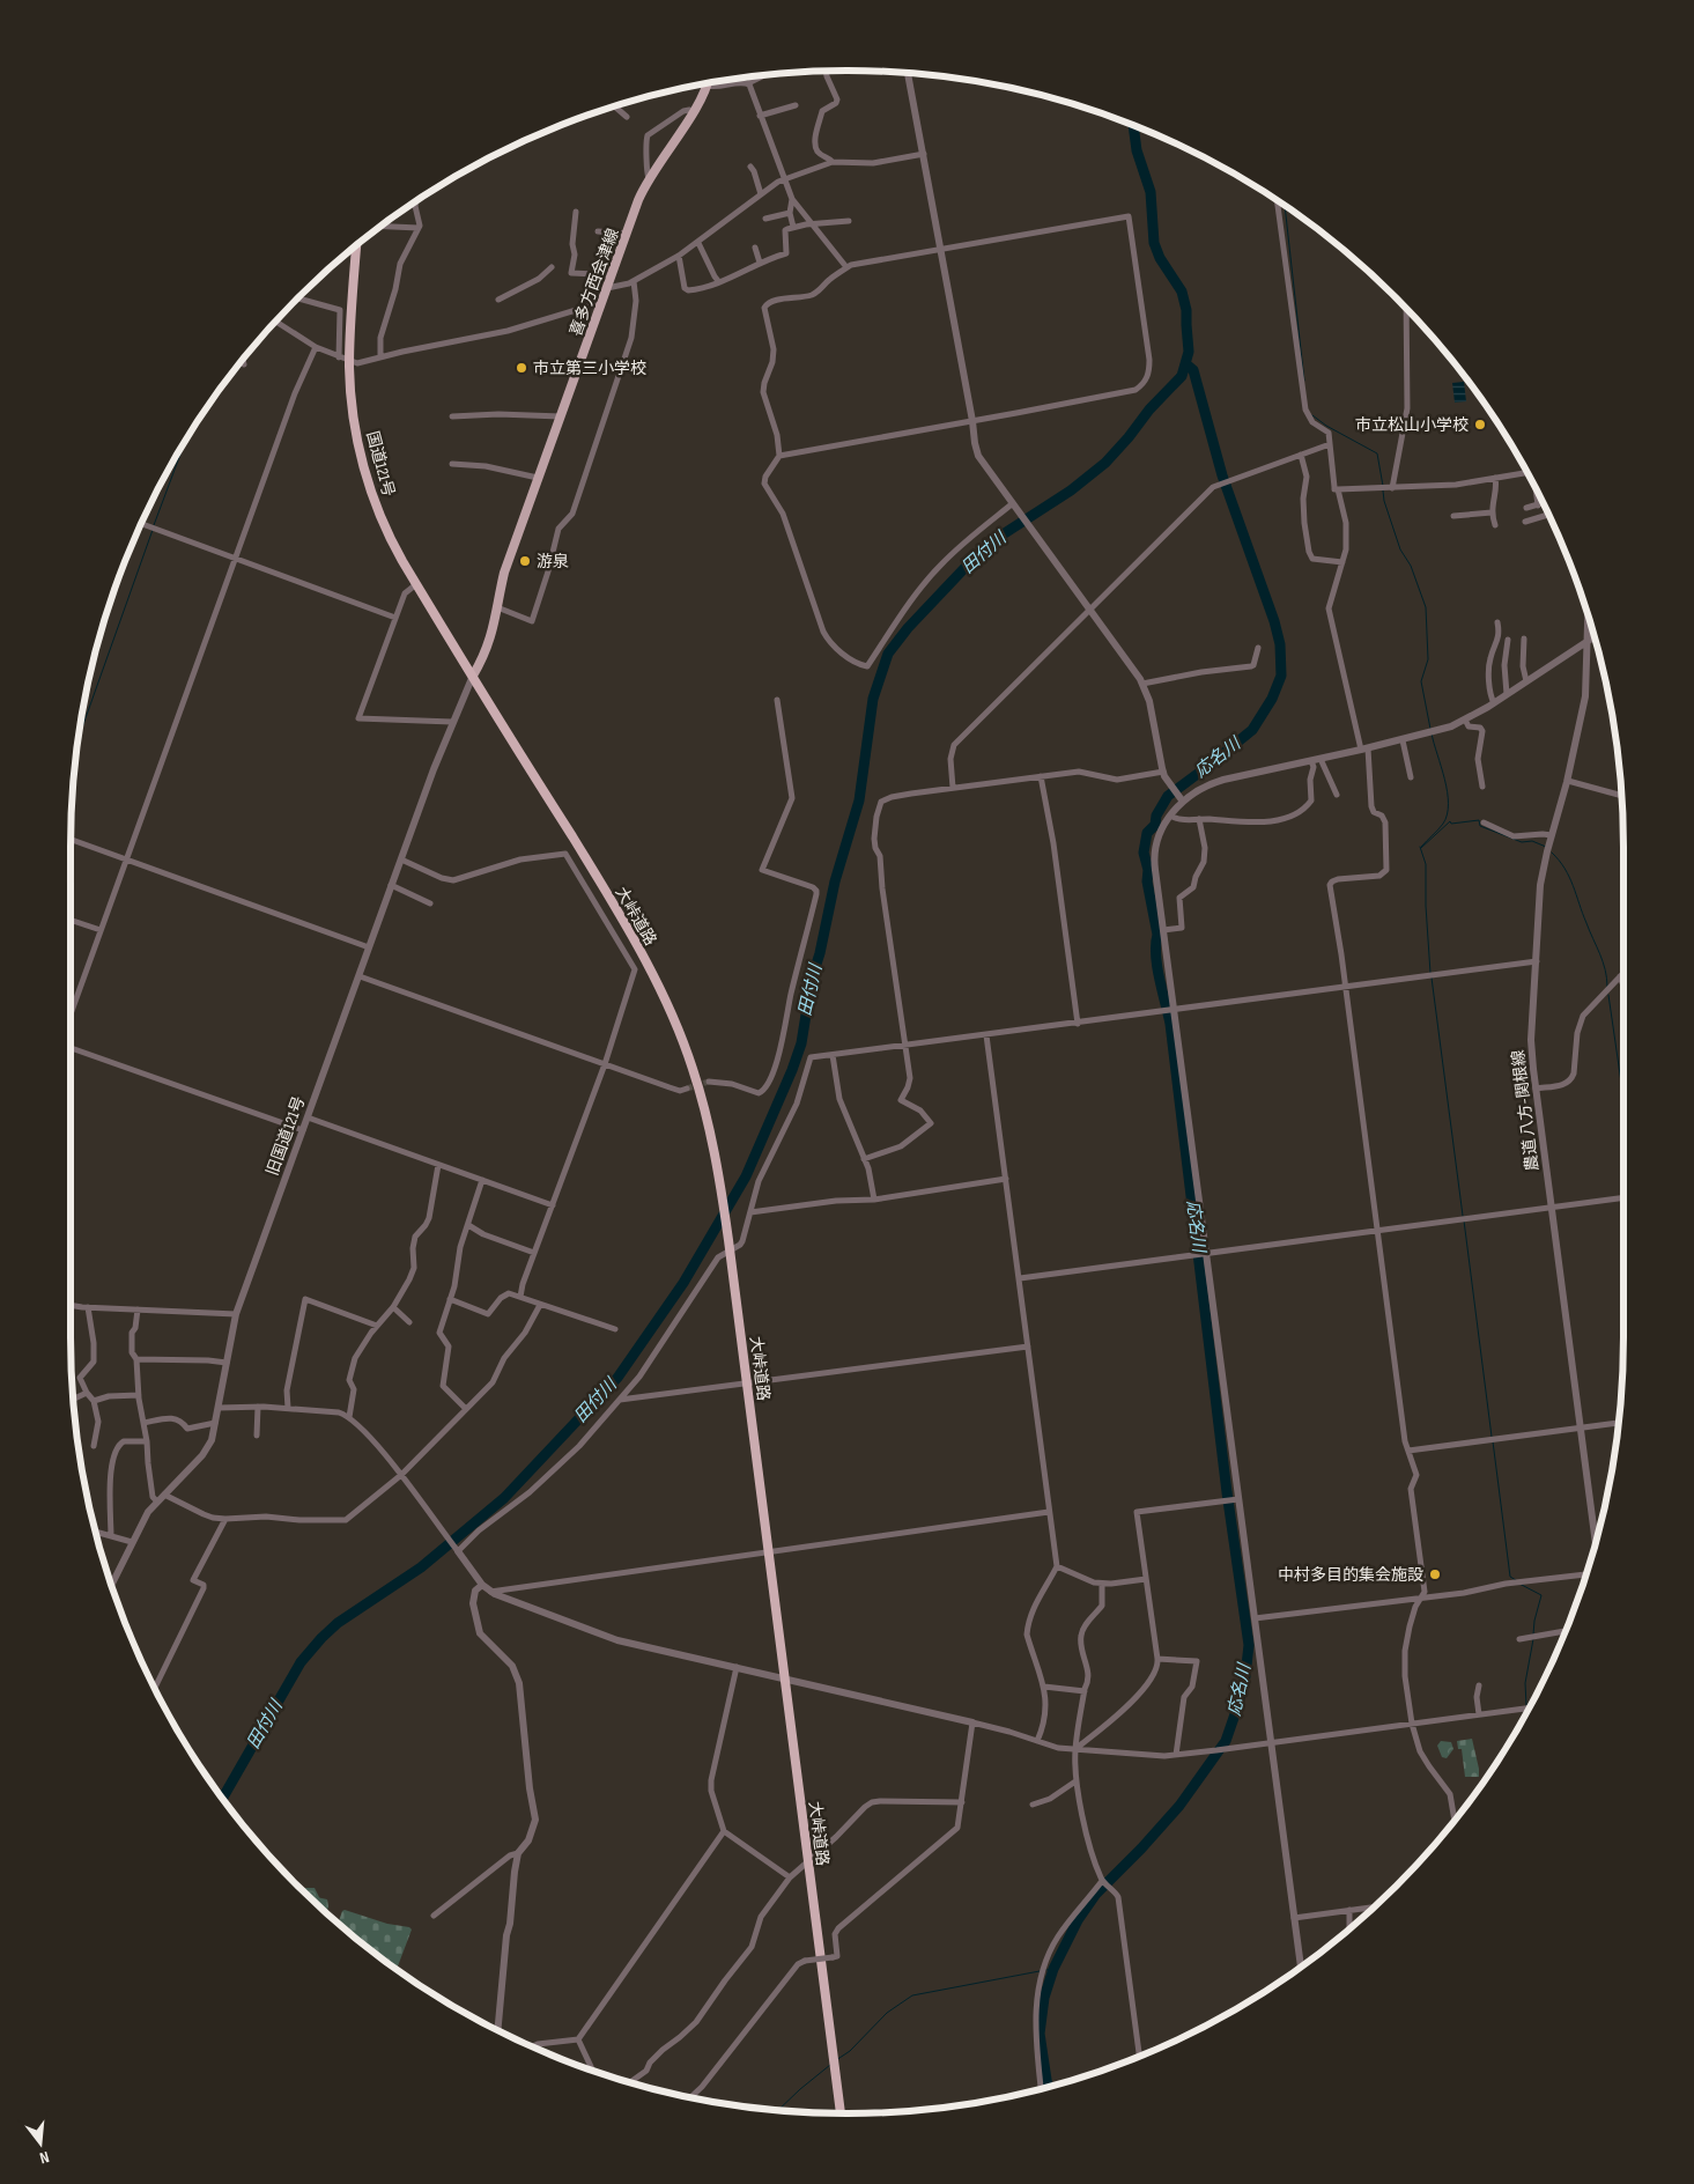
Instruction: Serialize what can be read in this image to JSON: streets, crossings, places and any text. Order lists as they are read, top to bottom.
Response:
{
  "streets": {
    "highway": ["国道121号", "大峠道路"],
    "main road": ["喜多方西会津線"],
    "street": ["農道 八方-関根線", "旧国道121号"]
  },
  "crossings": [
    ["喜多方西会津線", "国道121号"],
    ["喜多方西会津線", "大峠道路"],
    ["喜多方西会津線", "旧国道121号"],
    ["国道121号", "大峠道路"],
    ["国道121号", "旧国道121号"],
    ["大峠道路", "旧国道121号"]
  ],
  "water": ["田付川", "応名川"],
  "places": [
    "市立第三小学校",
    "市立松山小学校",
    "游泉",
    "中村多目的集会施設"
  ],
  "north": "bottom"
}
